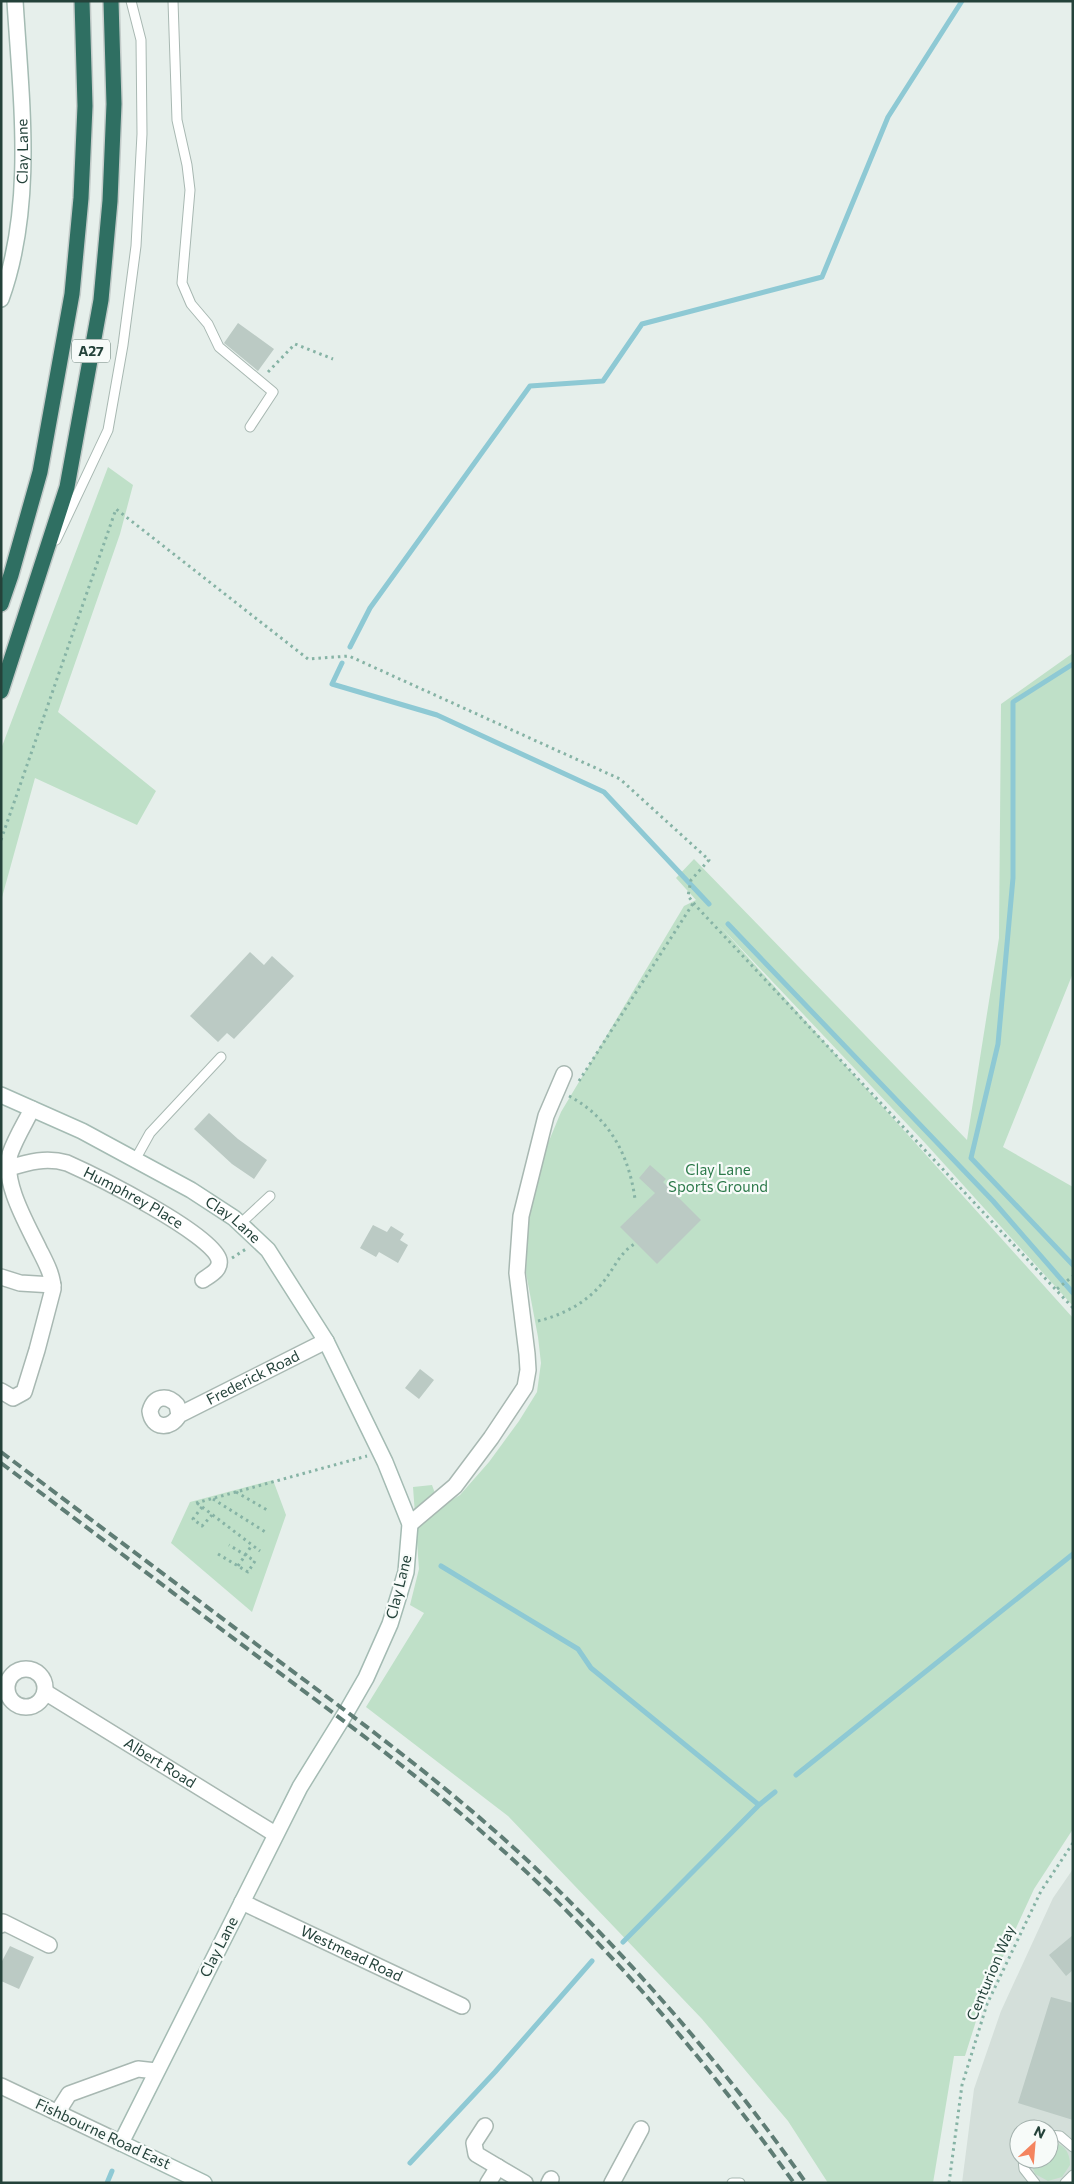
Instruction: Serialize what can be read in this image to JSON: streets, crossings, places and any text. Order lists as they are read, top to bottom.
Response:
{
  "streets": {
    "highway": ["A27"],
    "street": [
      "Clay Lane",
      "Humphrey Place",
      "Frederick Road",
      "Albert Road",
      "Westmead Road",
      "Fishbourne Road East"
    ],
    "path": ["Centurion Way"]
  },
  "crossings": [
    ["Clay Lane", "Frederick Road"],
    ["Clay Lane", "Albert Road"],
    ["Clay Lane", "Westmead Road"],
    ["Clay Lane", "Fishbourne Road East"]
  ],
  "parks": ["Clay Lane Sports Ground"],
  "north": "top right"
}
